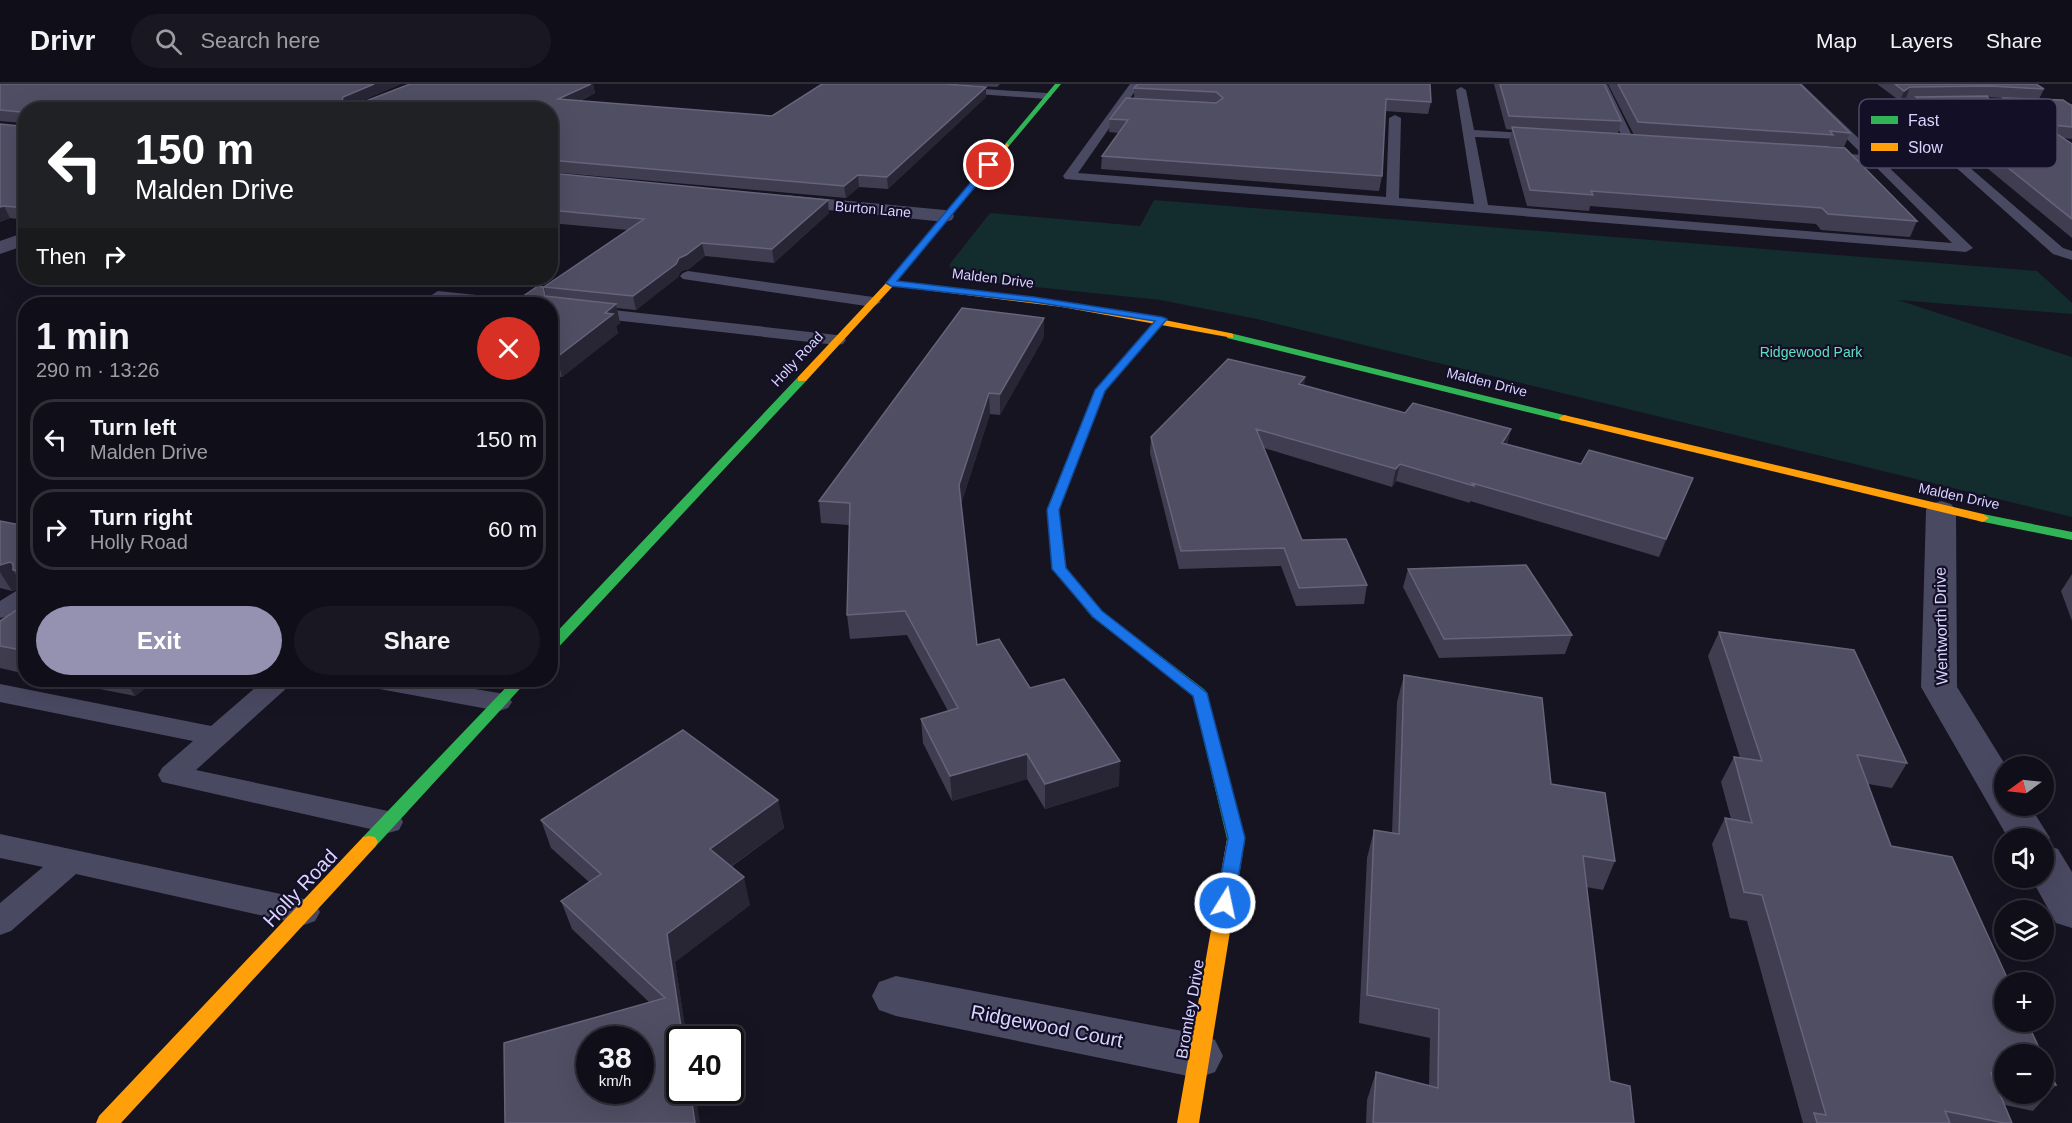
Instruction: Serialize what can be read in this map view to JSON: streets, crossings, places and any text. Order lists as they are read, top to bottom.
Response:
{
  "streets": {
    "street": [
      "Burton Lane",
      "Malden Drive",
      "Holly Road",
      "Wentworth Drive",
      "Bromley Drive",
      "Ridgewood Court"
    ]
  },
  "crossings": [
    ["Burton Lane", "Holly Road"],
    ["Malden Drive", "Holly Road"],
    ["Malden Drive", "Wentworth Drive"],
    ["Malden Drive", "Bromley Drive"],
    ["Bromley Drive", "Ridgewood Court"]
  ],
  "parks": ["Ridgewood Park"],
  "legend": ["Fast", "Slow"],
  "north": "left",
  "page": {
    "header": "Drivr",
    "search": "Search here",
    "nav": ["Map", "Layers", "Share"],
    "turn": ["150 m", "Malden Drive"],
    "then": "Then",
    "heading": ["1 min", "290 m · 13:26"],
    "list": [
      {
        "name": "Turn left",
        "note": "Malden Drive",
        "value": "150 m"
      },
      {
        "name": "Turn right",
        "note": "Holly Road",
        "value": "60 m"
      }
    ],
    "buttons": ["Exit", "Share"],
    "map_buttons": ["+", "−"],
    "speed": "38 km/h",
    "limit": "40"
  }
}
